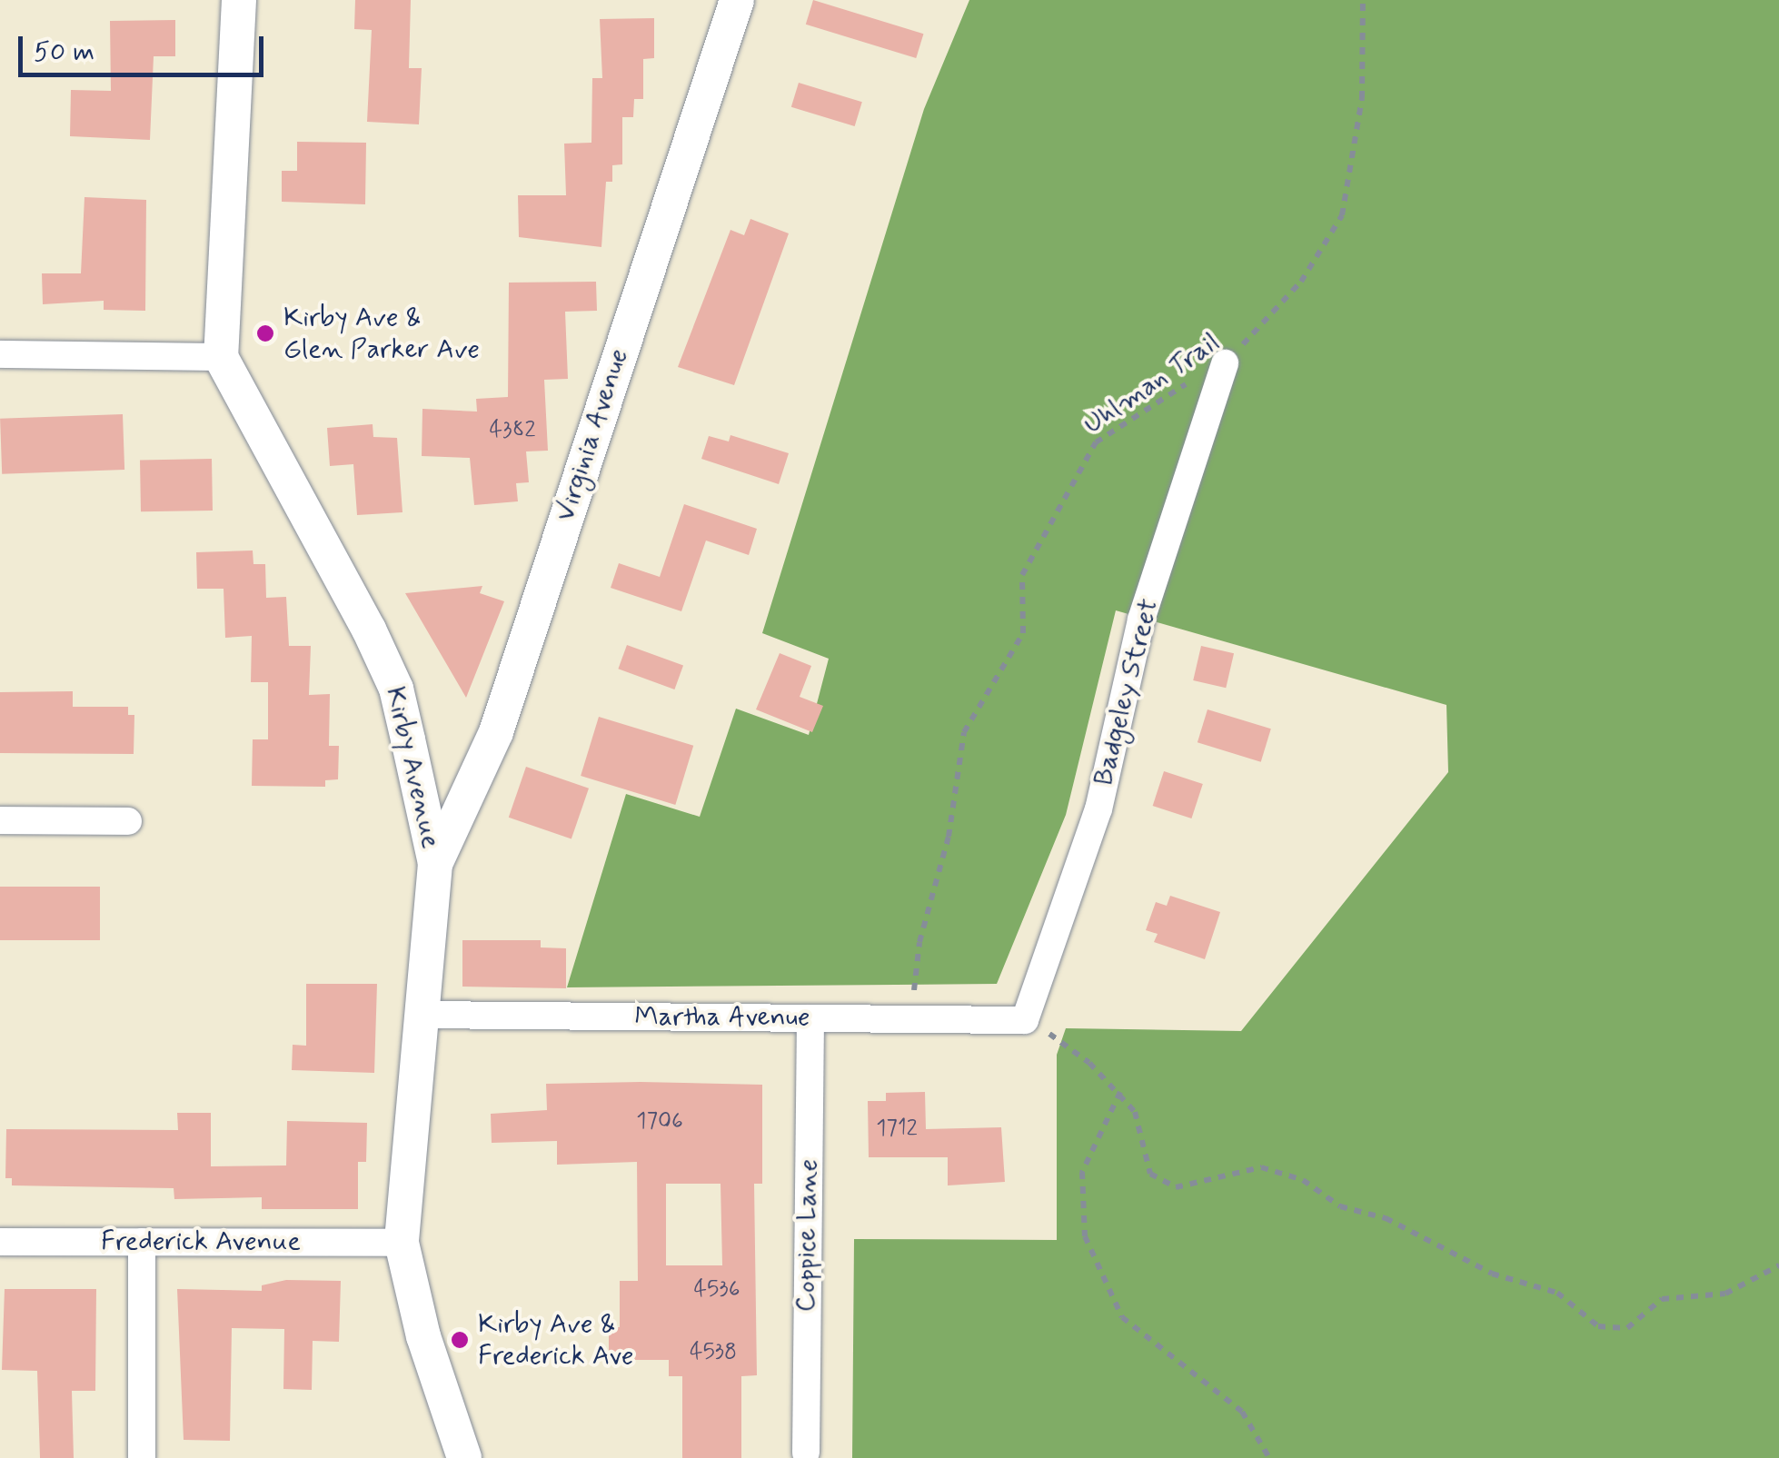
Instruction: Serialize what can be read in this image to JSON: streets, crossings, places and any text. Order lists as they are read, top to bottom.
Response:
{
  "streets": {
    "street": [
      "Virginia Avenue",
      "Badgeley Street",
      "Kirby Avenue",
      "Martha Avenue",
      "Coppice Lane",
      "Frederick Avenue"
    ],
    "path": ["Uhlman Trail"]
  },
  "crossings": [
    ["Uhlman Trail", "Badgeley Street"],
    ["Uhlman Trail", "Martha Avenue"],
    ["Virginia Avenue", "Kirby Avenue"],
    ["Badgeley Street", "Martha Avenue"],
    ["Kirby Avenue", "Martha Avenue"],
    ["Kirby Avenue", "Frederick Avenue"],
    ["Martha Avenue", "Coppice Lane"]
  ],
  "places": ["Kirby Ave & Glen Parker Ave", "Kirby Ave & Frederick Ave"],
  "house_numbers": [
    "4382",
    "1706",
    "1712",
    "4536",
    "4538"
  ],
  "scale_bar": "50 m"
}
